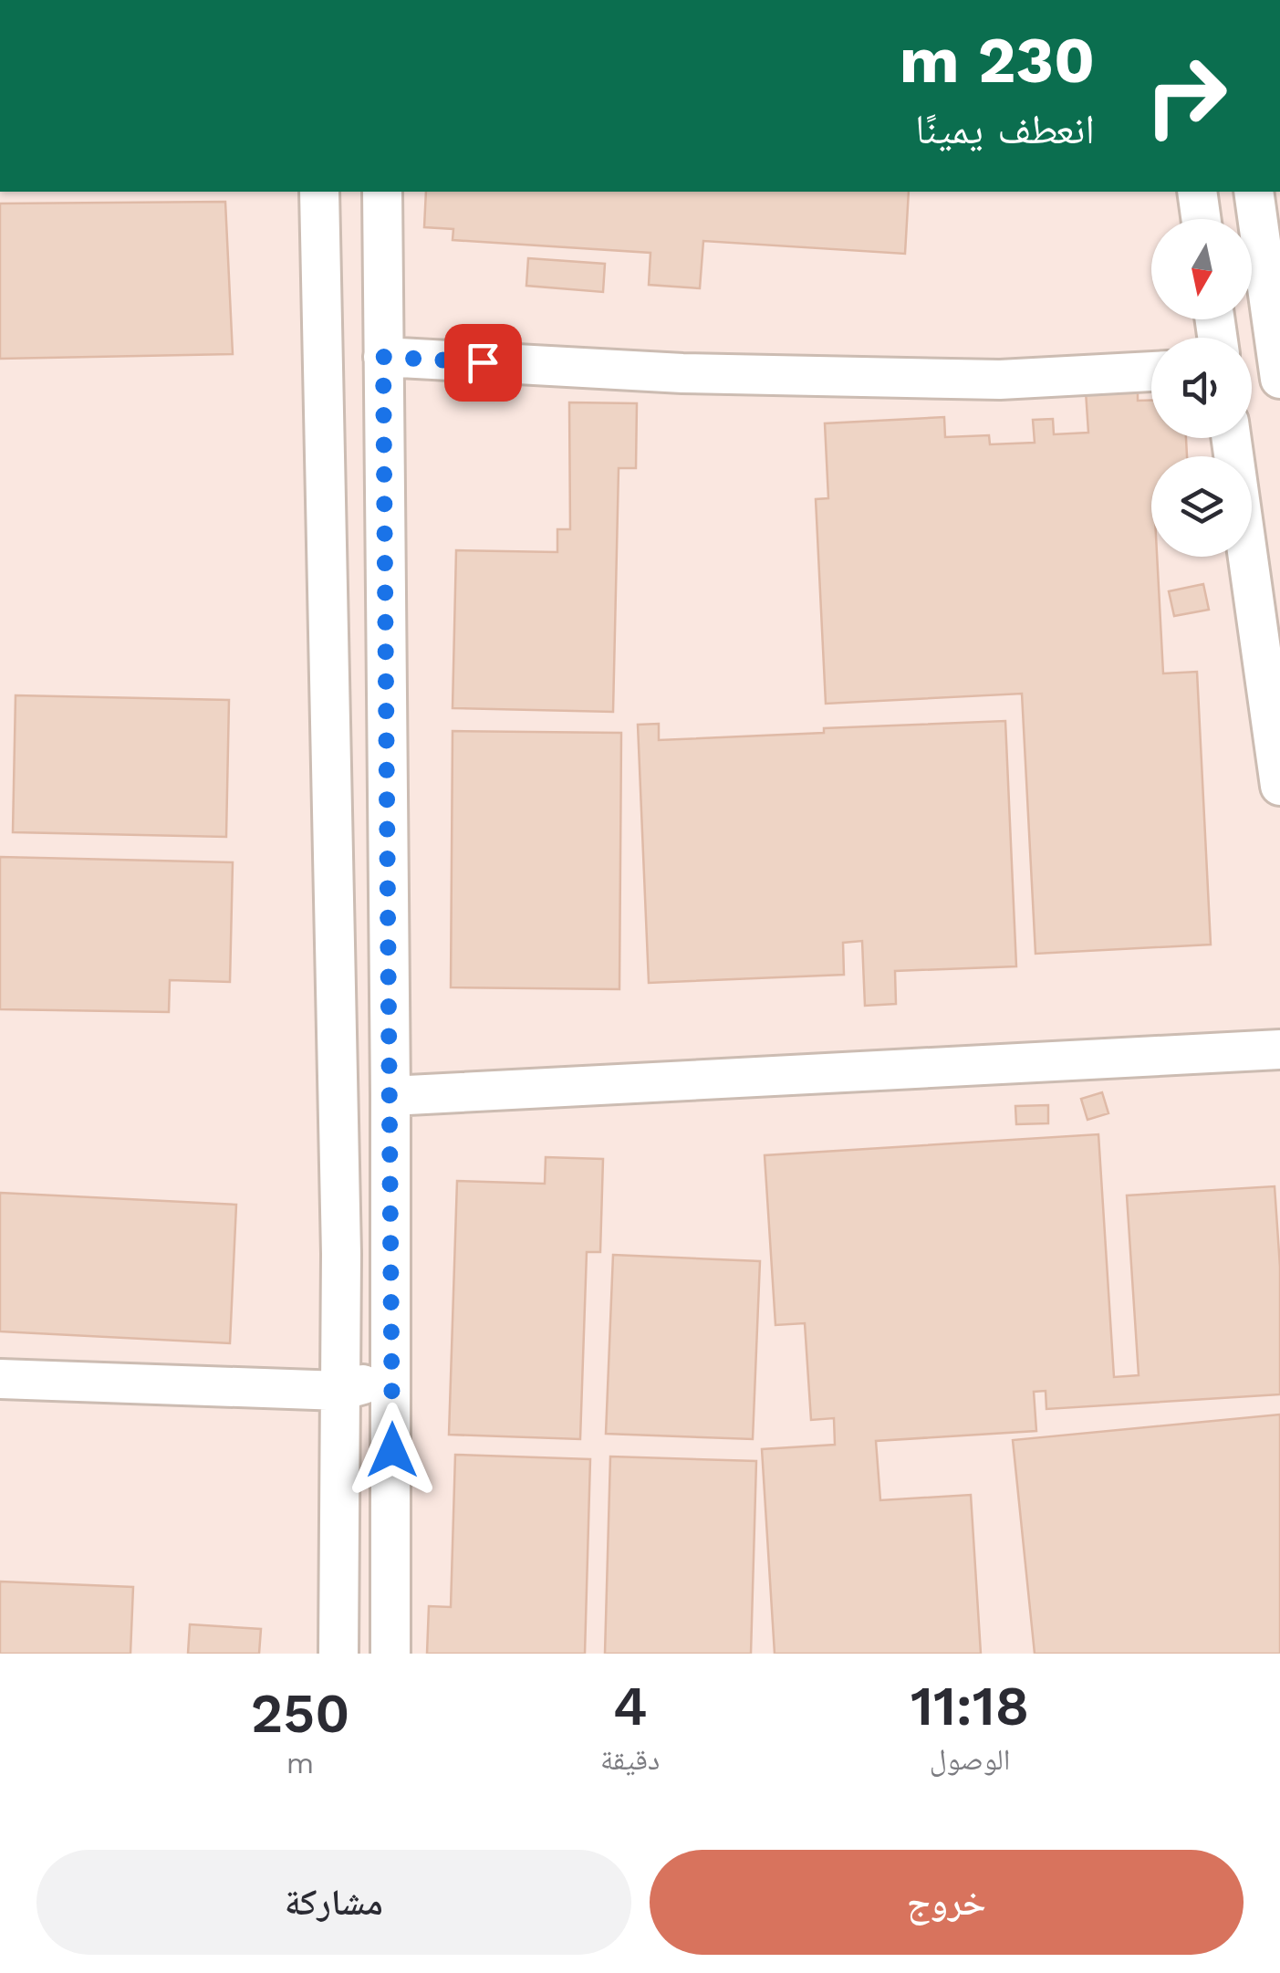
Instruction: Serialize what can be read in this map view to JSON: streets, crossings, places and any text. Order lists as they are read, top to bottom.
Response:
{
  "north": "bottom",
  "page": {
    "turn": ["230 m", "انعطف يمينًا"],
    "eta": [
      "11:18",
      "الوصول",
      "4",
      "دقيقة",
      "250",
      "m"
    ],
    "buttons": ["خروج", "مشاركة"]
  }
}
